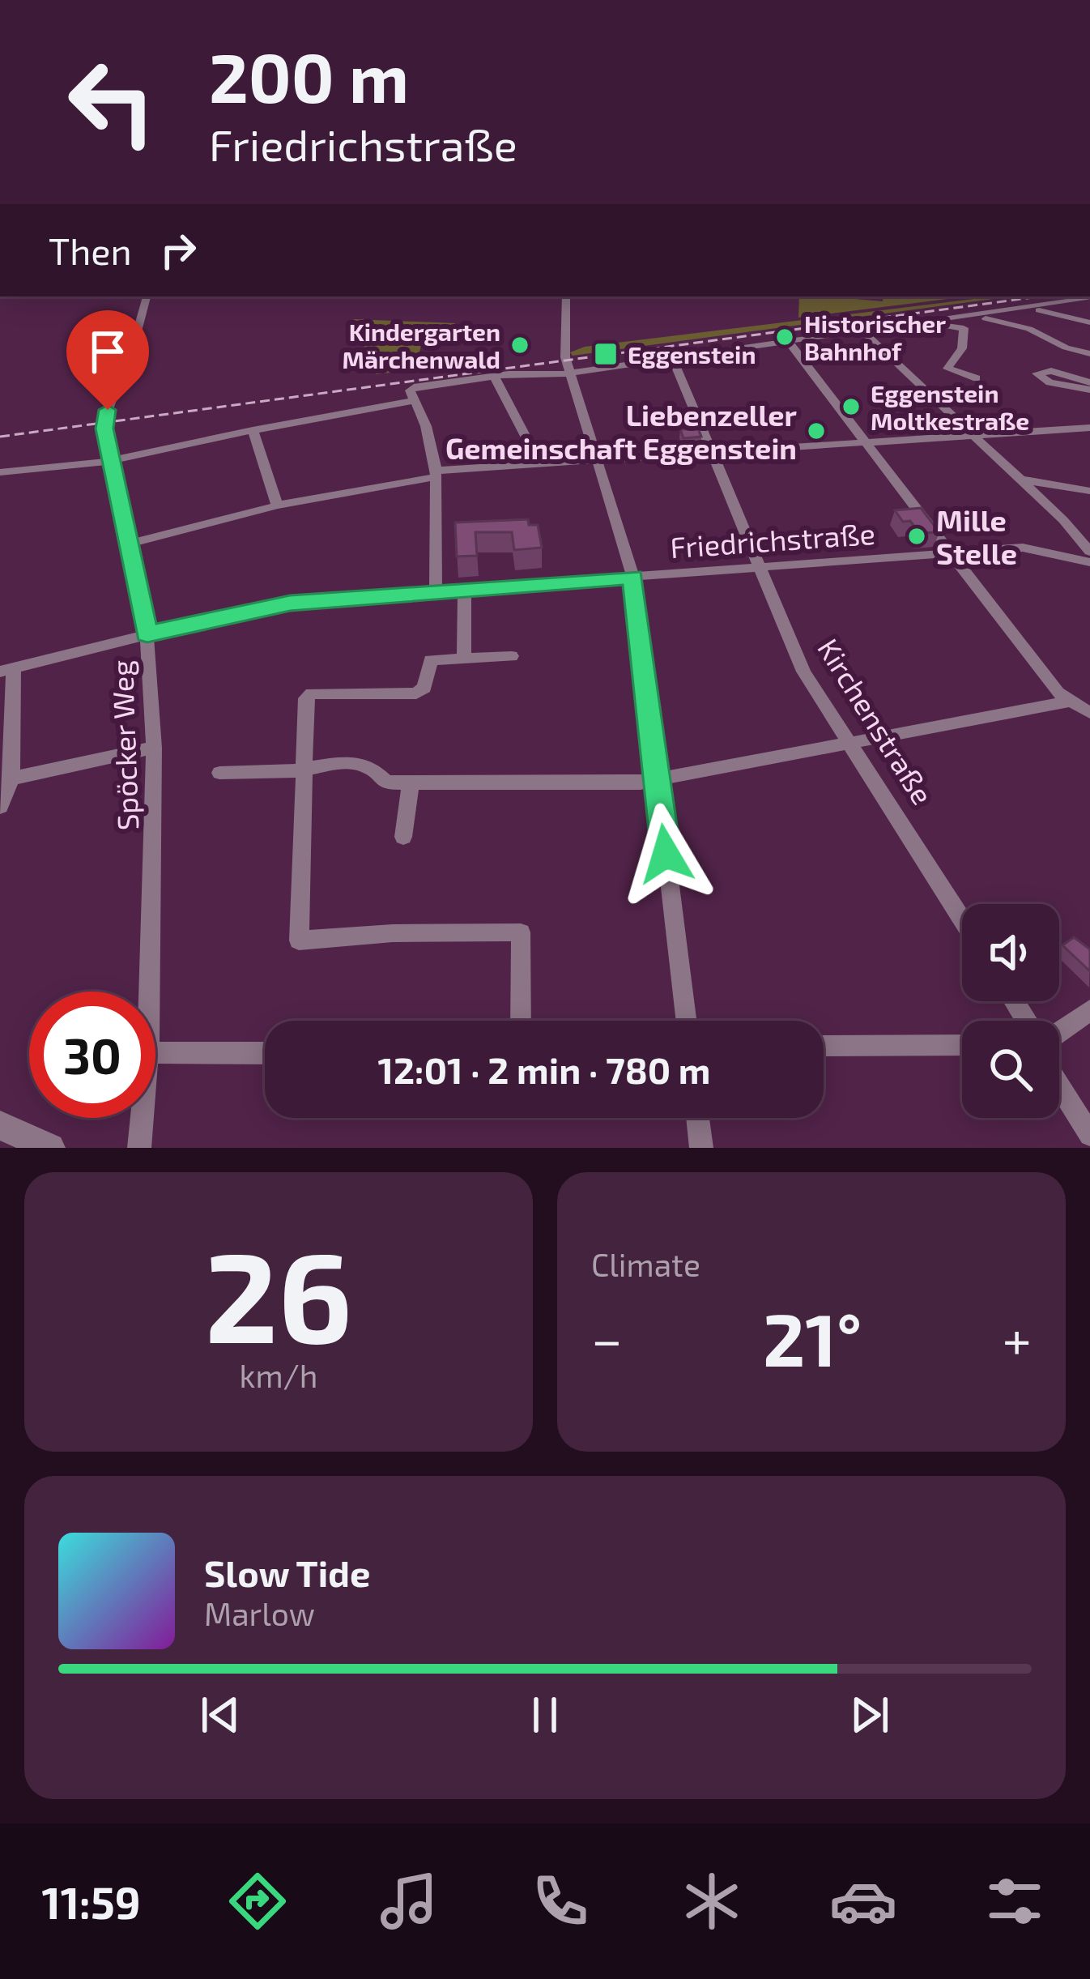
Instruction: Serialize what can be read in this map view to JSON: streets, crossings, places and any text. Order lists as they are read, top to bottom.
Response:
{
  "streets": {
    "street": ["Friedrichstraße", "Kirchenstraße", "Spöcker Weg"]
  },
  "crossings": [
    ["Friedrichstraße", "Kirchenstraße"],
    ["Friedrichstraße", "Spöcker Weg"]
  ],
  "places": {
    "other": [
      "Historischer Bahnhof",
      "Kindergarten Märchenwald",
      "Eggenstein Moltkestraße",
      "Liebenzeller Gemeinschaft Eggenstein",
      "Mille Stelle"
    ],
    "transit": ["Eggenstein"]
  },
  "page": {
    "turn": ["200 m", "Friedrichstraße"],
    "then": "Then",
    "limit": "30",
    "trip": "12:01 · 2 min · 780 m",
    "tile": [
      ["26", "km/h"],
      "Climate"
    ],
    "heat": ["−", "21°", "+"],
    "song": ["Slow Tide", "Marlow"],
    "tabs": "11:59"
  }
}
